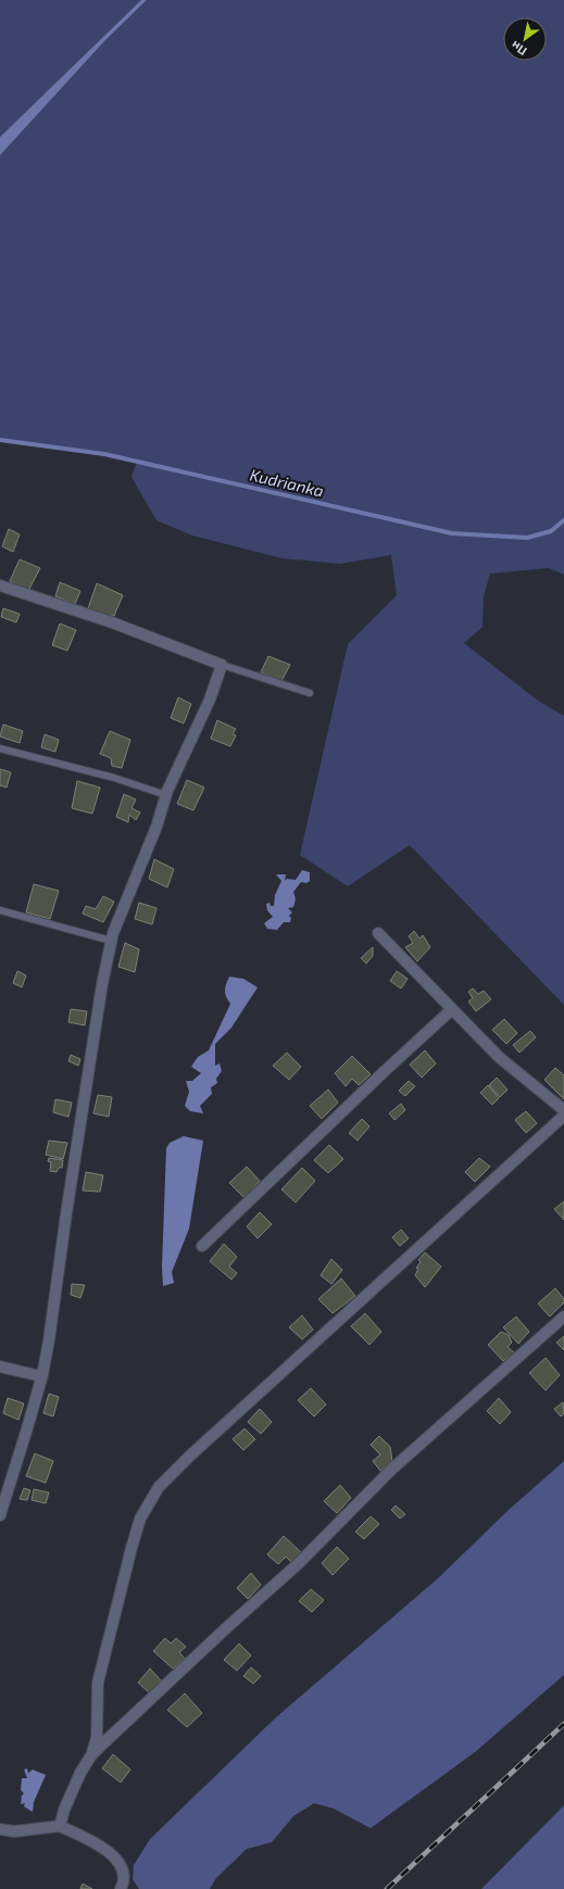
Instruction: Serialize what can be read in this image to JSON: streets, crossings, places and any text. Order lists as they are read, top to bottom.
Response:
{
  "water": ["Kudrianka"],
  "north": "bottom left"
}
